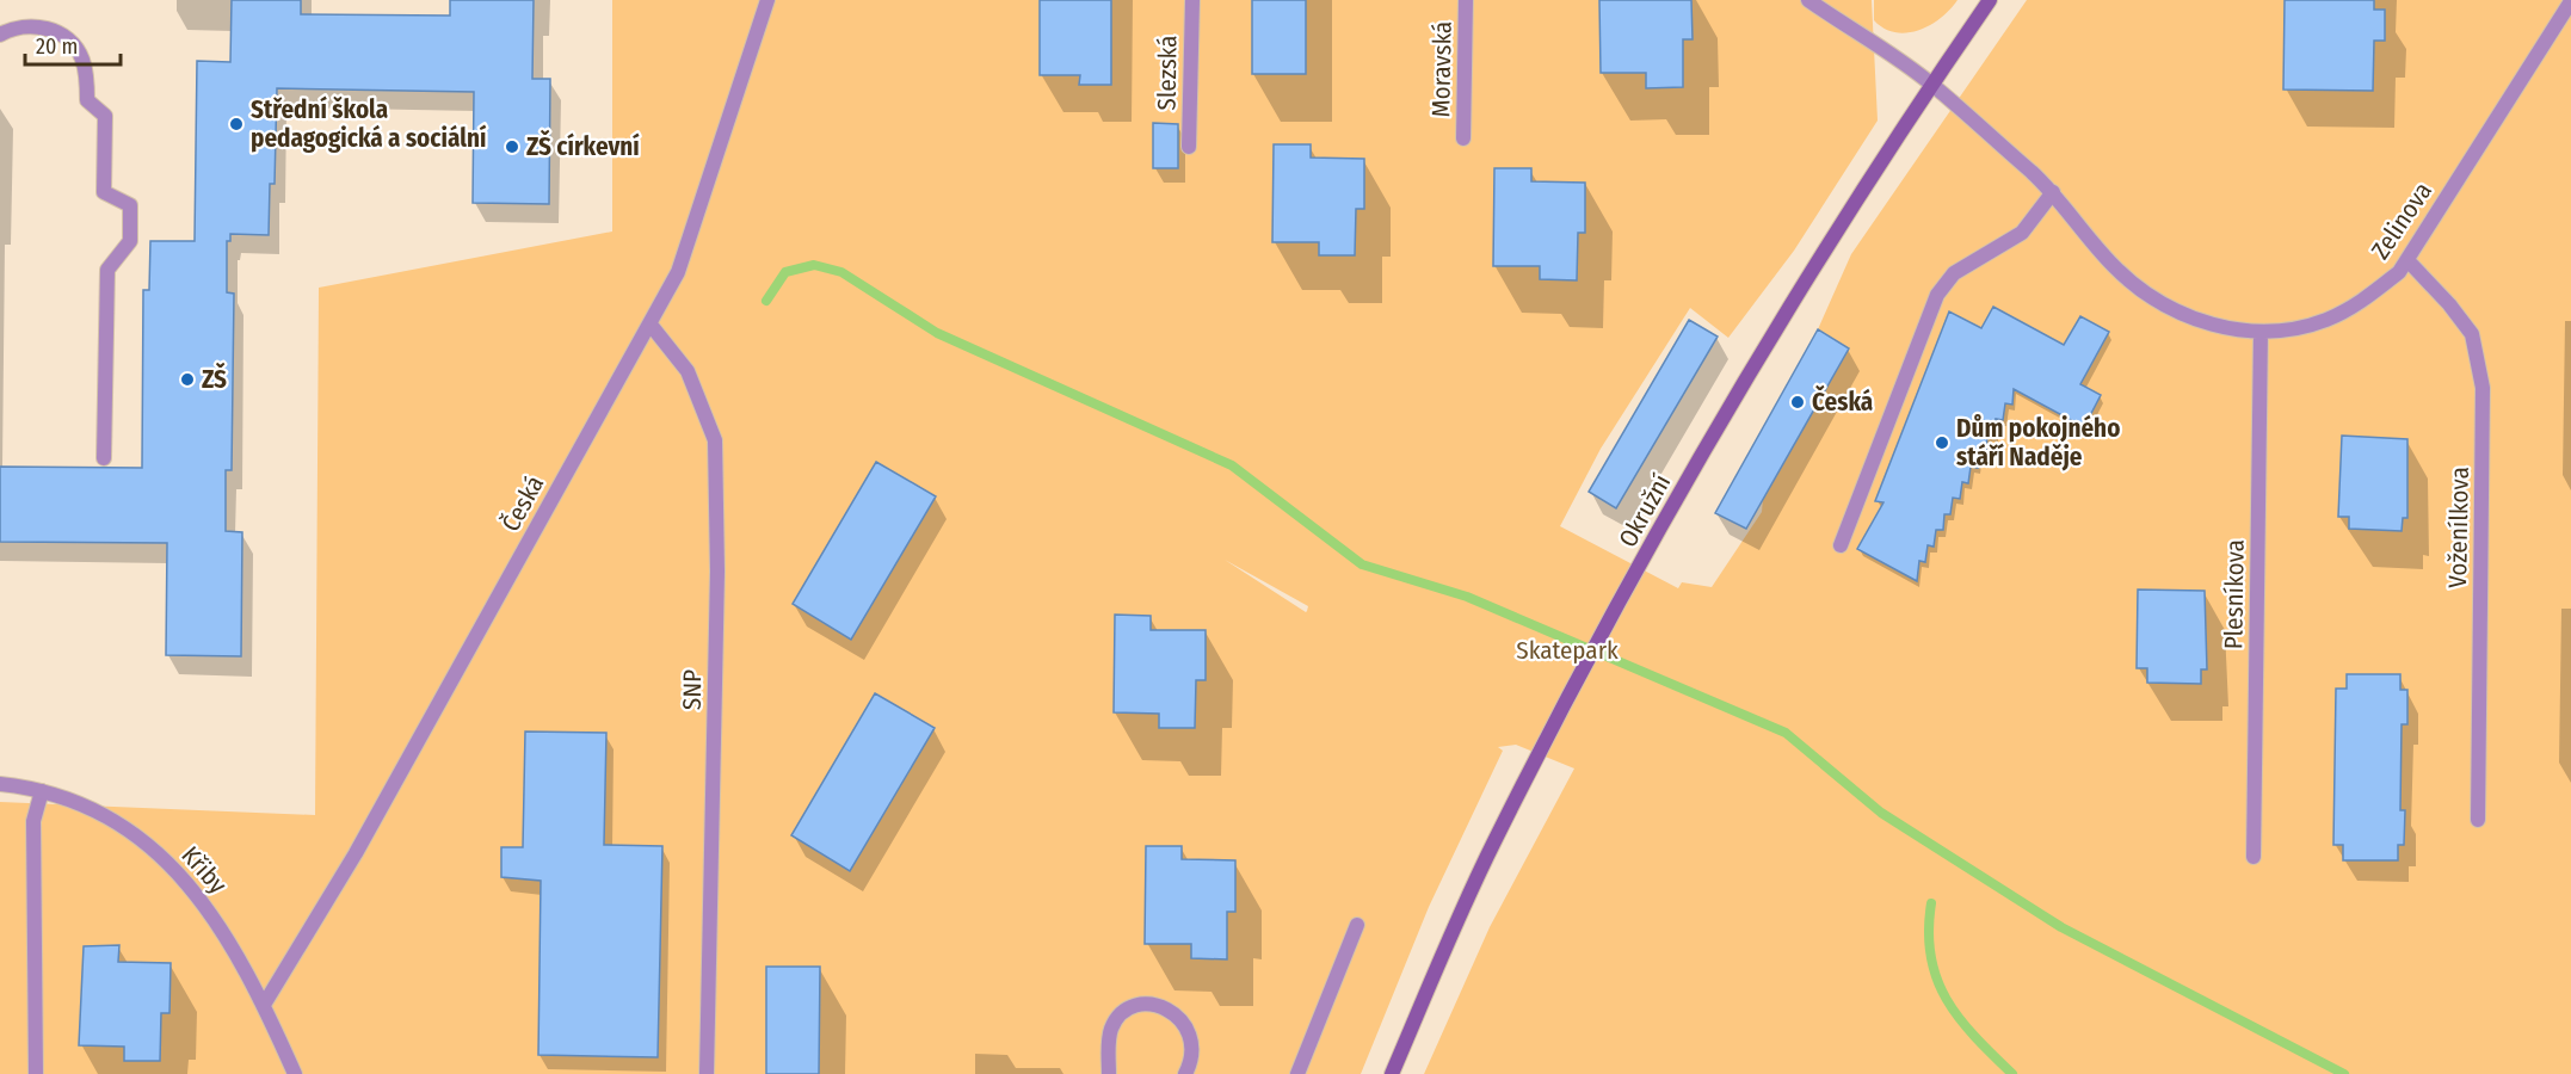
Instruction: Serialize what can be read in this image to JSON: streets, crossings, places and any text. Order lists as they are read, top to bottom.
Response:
{
  "streets": {
    "street": [
      "Moravská",
      "Slezská",
      "Zelinova",
      "Česká",
      "Okružní",
      "Voženílkova",
      "Plesníkova",
      "SNP",
      "Křiby"
    ]
  },
  "crossings": [
    ["Zelinova", "Okružní"],
    ["Zelinova", "Voženílkova"],
    ["Zelinova", "Plesníkova"],
    ["Česká", "SNP"],
    ["Česká", "Křiby"]
  ],
  "parks": ["Skatepark"],
  "places": [
    "Střední škola pedagogická a sociální",
    "ZŠ církevní",
    "ZŠ",
    "Česká",
    "Dům pokojného stáří Naděje"
  ],
  "scale_bar": "20 m"
}
